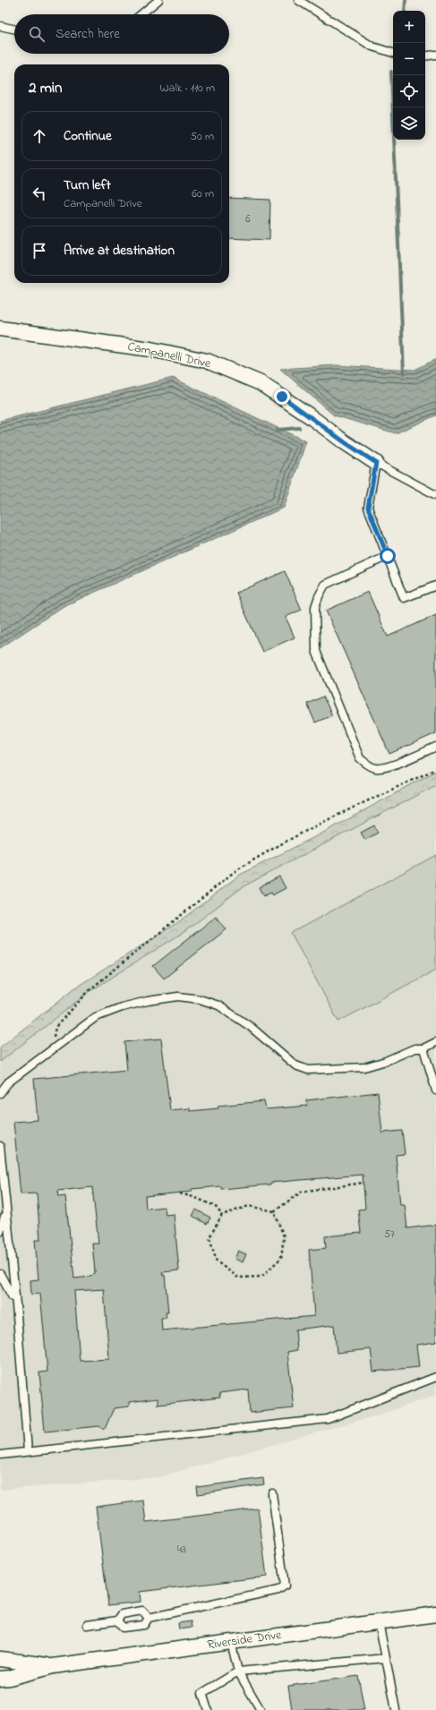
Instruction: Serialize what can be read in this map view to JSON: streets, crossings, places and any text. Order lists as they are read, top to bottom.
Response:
{
  "streets": {
    "street": ["Campanelli Drive", "Riverside Drive"]
  },
  "house_numbers": ["6", "57", "43"],
  "page": {
    "map_buttons": ["+", "−"],
    "search": "Search here",
    "heading": ["2 min", "Walk · 110 m"],
    "list": [
      ["Continue", "50 m"],
      ["Turn left", "Campanelli Drive", "60 m"],
      "Arrive at destination"
    ]
  }
}
